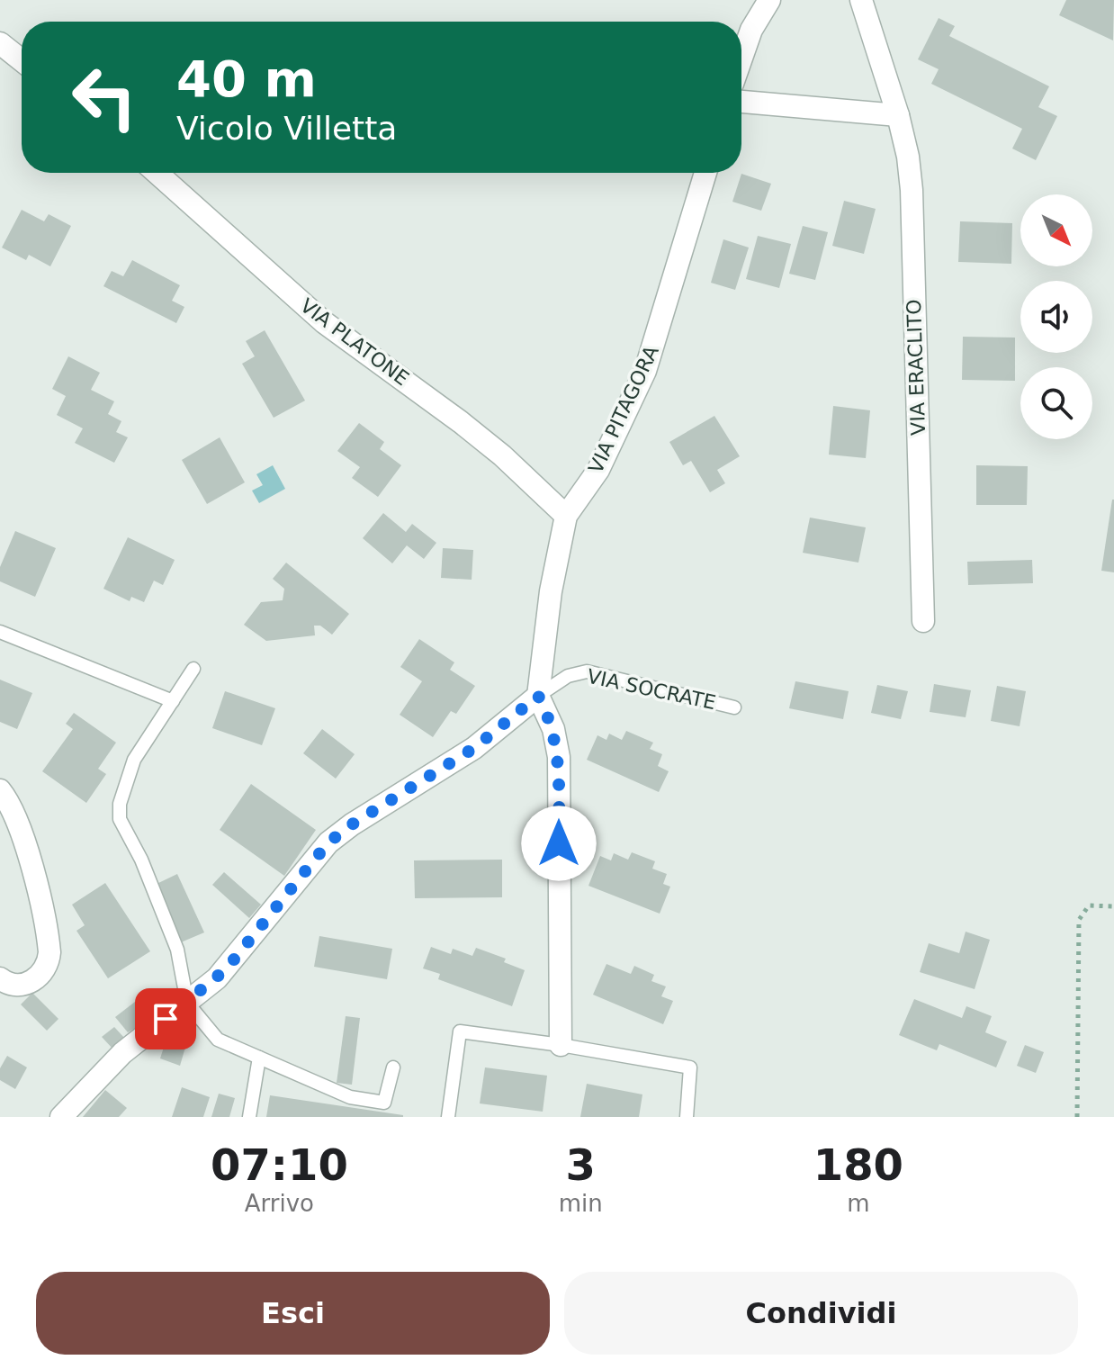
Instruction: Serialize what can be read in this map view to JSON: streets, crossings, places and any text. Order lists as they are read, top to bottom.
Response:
{
  "streets": {
    "street": ["VIA PLATONE", "VIA ERACLITO", "VIA PITAGORA"],
    "lane": ["VIA SOCRATE"]
  },
  "crossings": [
    ["VIA PLATONE", "VIA PITAGORA"],
    ["VIA PITAGORA", "VIA SOCRATE"]
  ],
  "north": "bottom right",
  "page": {
    "turn": ["40 m", "Vicolo Villetta"],
    "eta": [
      "07:10",
      "Arrivo",
      "3",
      "min",
      "180",
      "m"
    ],
    "buttons": ["Esci", "Condividi"]
  }
}
